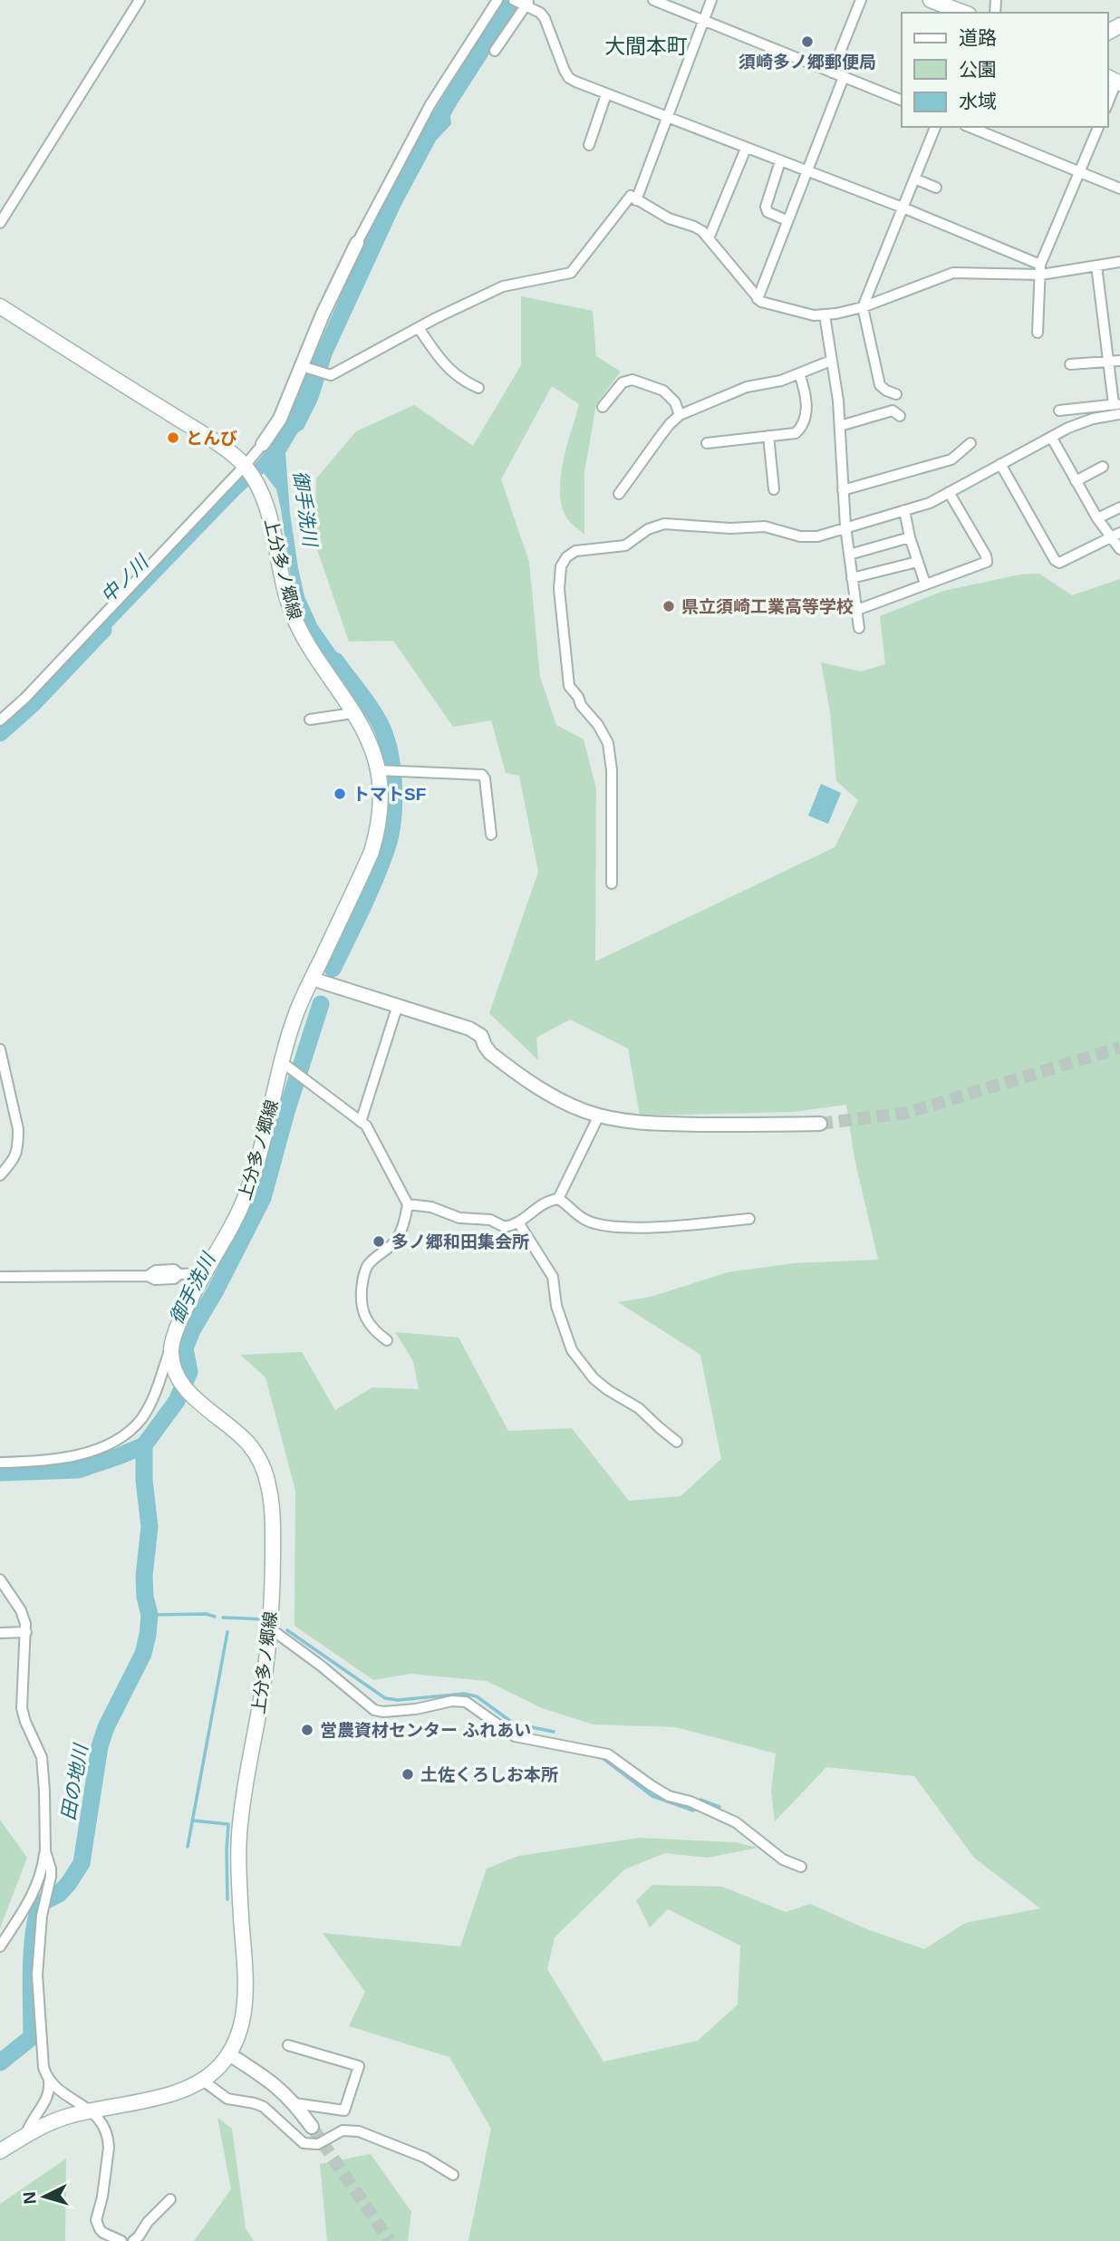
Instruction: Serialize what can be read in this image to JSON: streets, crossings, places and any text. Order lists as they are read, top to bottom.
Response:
{
  "streets": {
    "main road": ["上分多ノ郷線"]
  },
  "districts": ["大間本町"],
  "water": ["御手洗川", "中ノ川", "田の地川"],
  "places": [
    "須崎多ノ郷郵便局",
    "とんび",
    "県立須崎工業高等学校",
    "トマトSF",
    "多ノ郷和田集会所",
    "営農資材センター ふれあい",
    "土佐くろしお本所"
  ],
  "legend": ["道路", "公園", "水域"],
  "north": "left"
}
